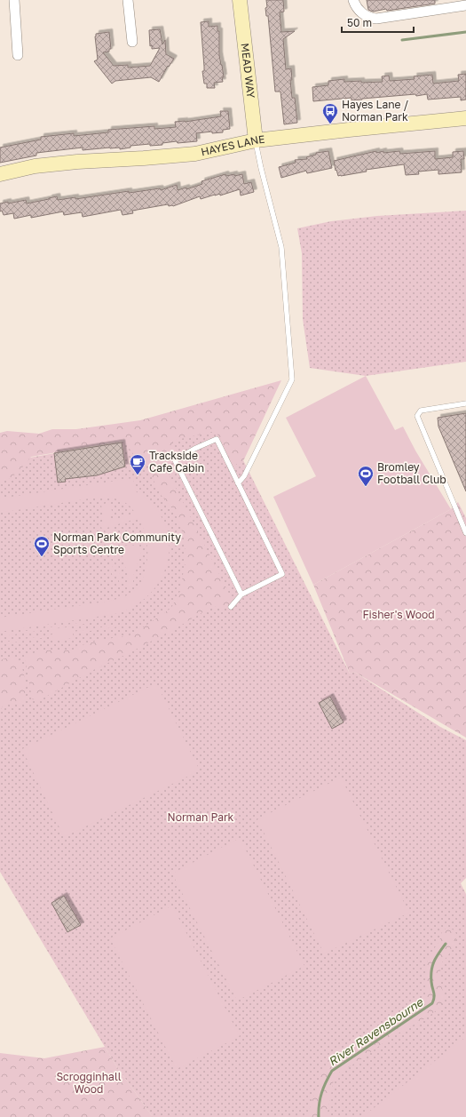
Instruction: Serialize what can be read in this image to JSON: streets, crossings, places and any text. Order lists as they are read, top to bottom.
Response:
{
  "streets": {
    "main road": ["MEAD WAY", "HAYES LANE"]
  },
  "crossings": [
    ["MEAD WAY", "HAYES LANE"]
  ],
  "water": ["River Ravensbourne"],
  "parks": ["Fisher's Wood", "Norman Park", "Scrogginhall Wood"],
  "places": {
    "bus stop": ["Hayes Lane / Norman Park"],
    "cafe": ["Trackside Cafe Cabin"],
    "sports": ["Bromley Football Club", "Norman Park Community Sports Centre"]
  },
  "scale_bar": "50 m"
}
